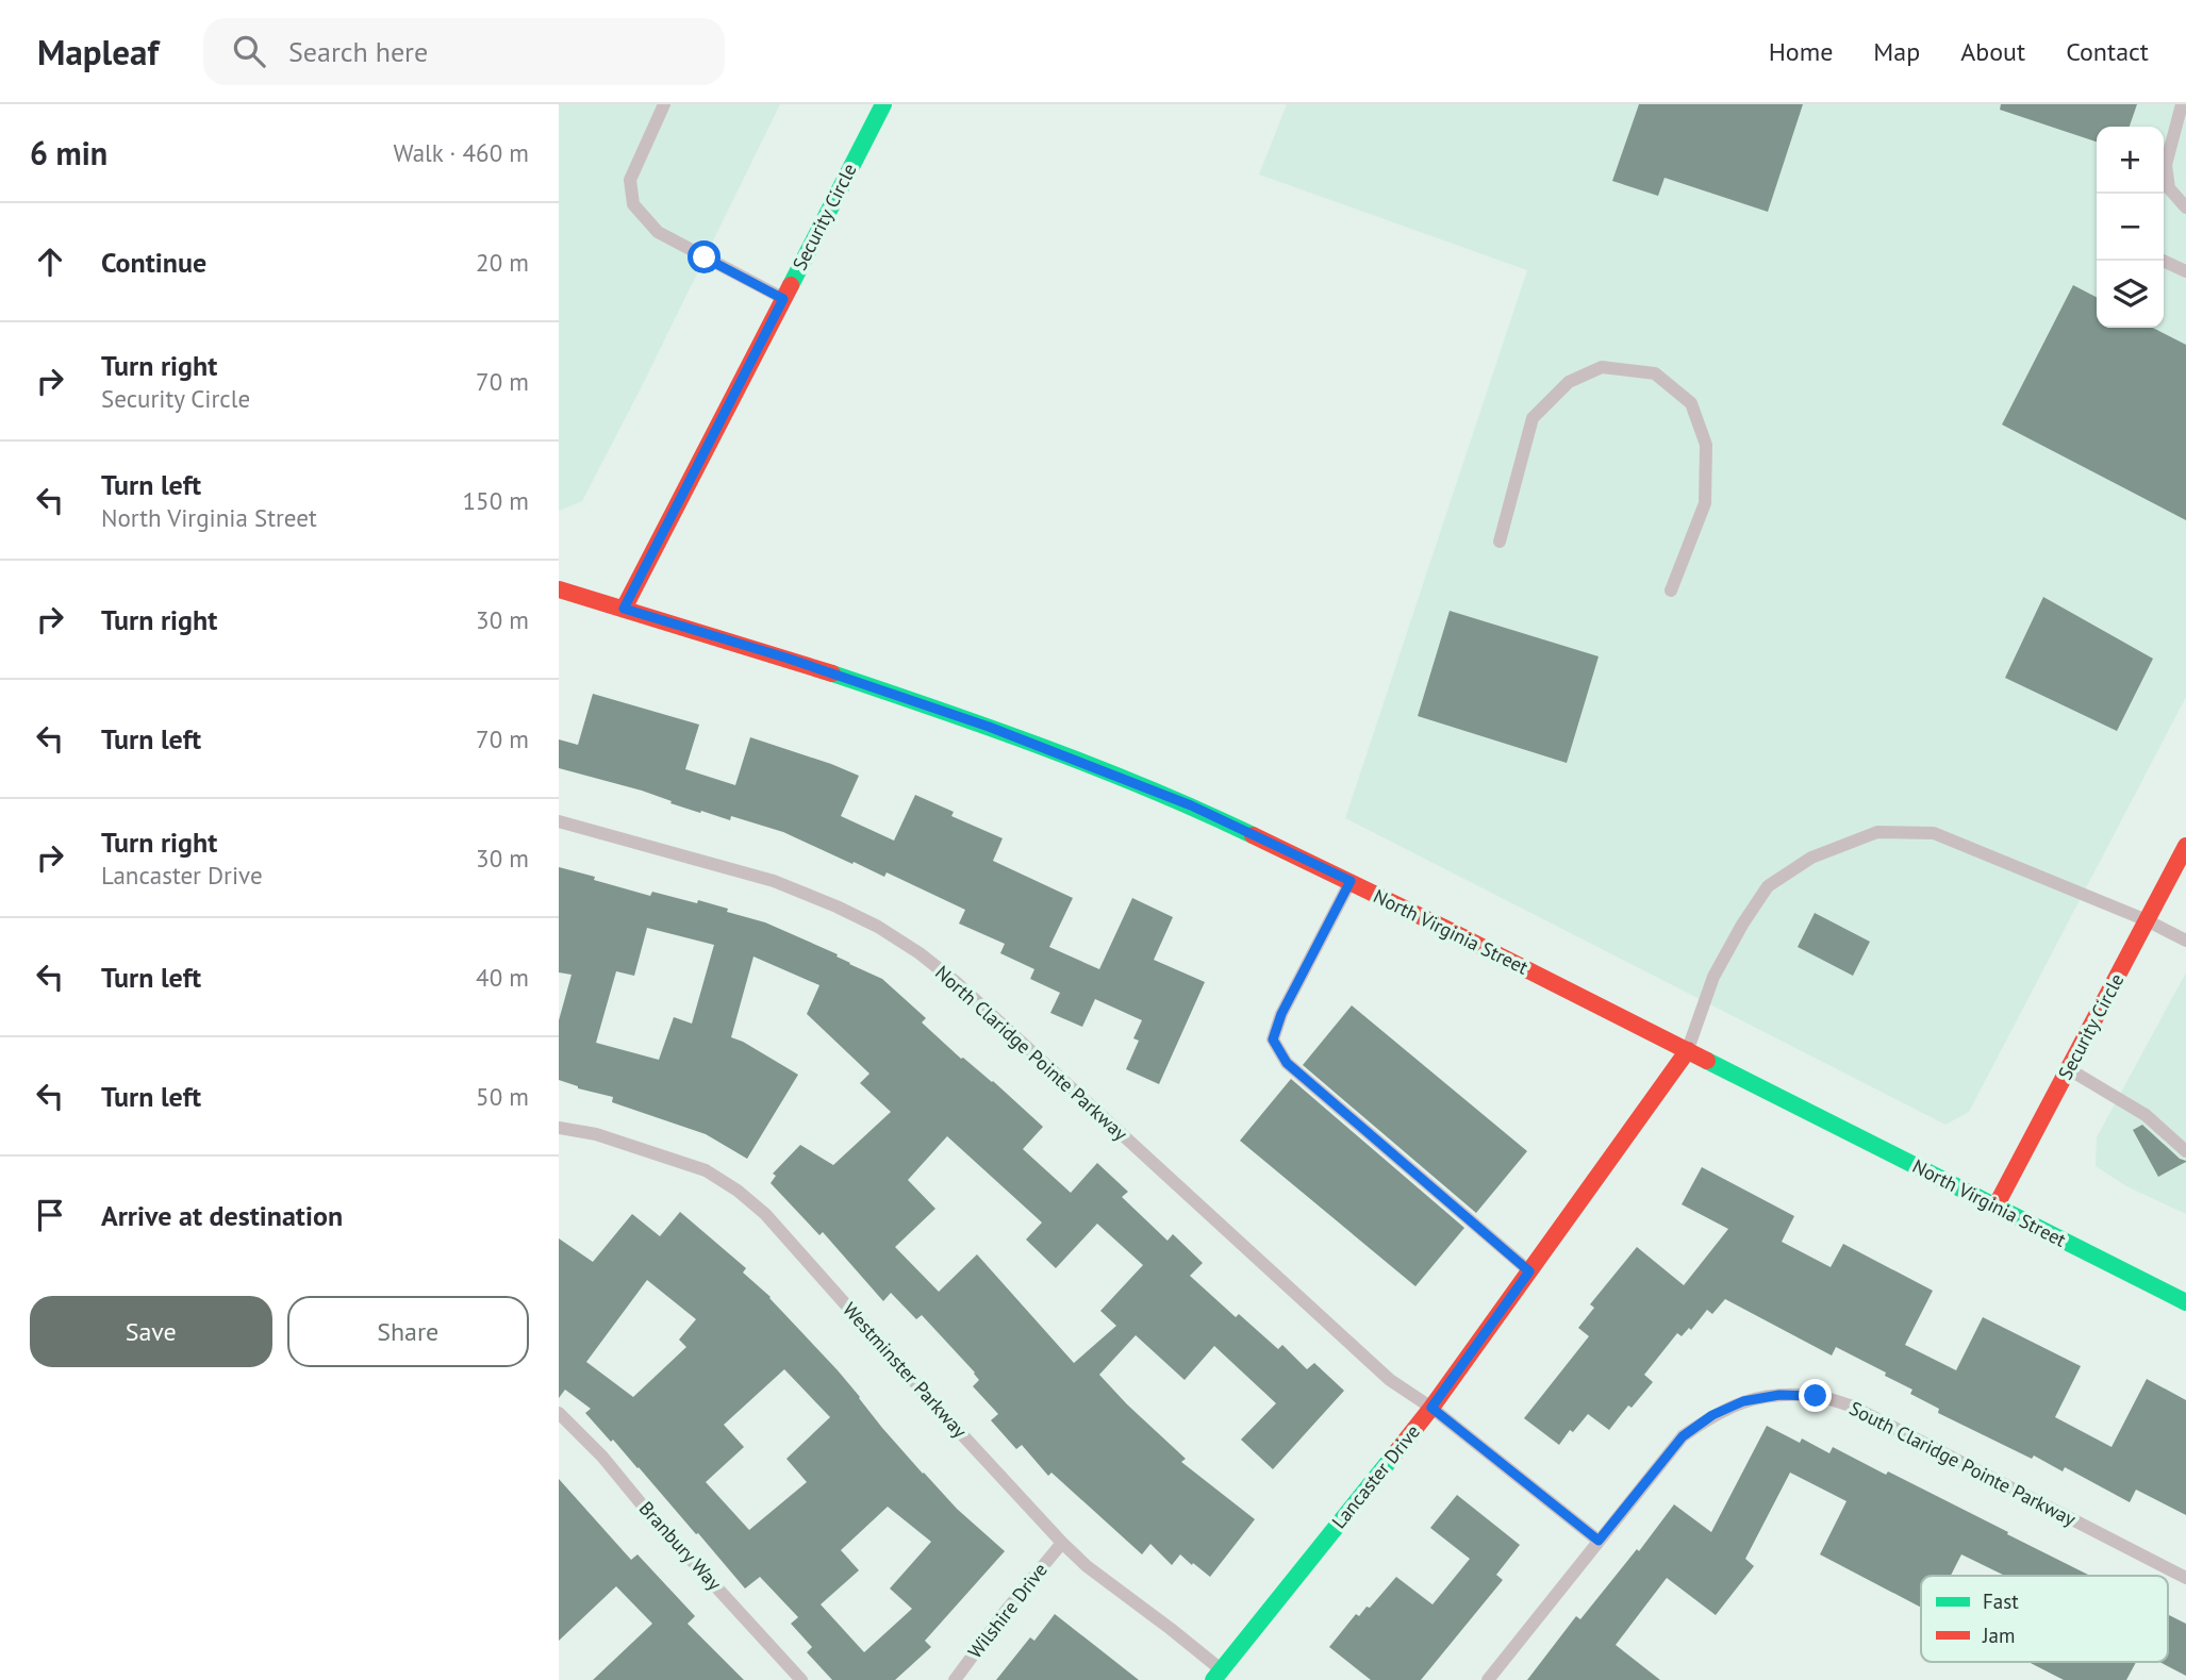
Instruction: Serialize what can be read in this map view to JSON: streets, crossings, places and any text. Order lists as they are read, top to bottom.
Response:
{
  "streets": {
    "main road": ["Security Circle", "North Virginia Street", "Lancaster Drive"],
    "lane": [
      "North Claridge Pointe Parkway",
      "Westminster Parkway",
      "South Claridge Pointe Parkway",
      "Branbury Way",
      "Wilshire Drive"
    ]
  },
  "crossings": [
    ["Security Circle", "North Virginia Street"],
    ["North Virginia Street", "Lancaster Drive"],
    ["North Claridge Pointe Parkway", "Lancaster Drive"],
    ["Westminster Parkway", "Lancaster Drive"],
    ["Westminster Parkway", "Wilshire Drive"]
  ],
  "legend": ["Fast", "Jam"],
  "page": {
    "header": "Mapleaf",
    "search": "Search here",
    "nav": [
      "Home",
      "Map",
      "About",
      "Contact"
    ],
    "heading": ["6 min", "Walk · 460 m"],
    "map_buttons": ["+", "−"],
    "list": [
      ["Continue", "20 m"],
      ["Turn right", "Security Circle", "70 m"],
      ["Turn left", "North Virginia Street", "150 m"],
      ["Turn right", "30 m"],
      ["Turn left", "70 m"],
      ["Turn right", "Lancaster Drive", "30 m"],
      ["Turn left", "40 m"],
      ["Turn left", "50 m"],
      "Arrive at destination"
    ],
    "buttons": ["Save", "Share"]
  }
}
